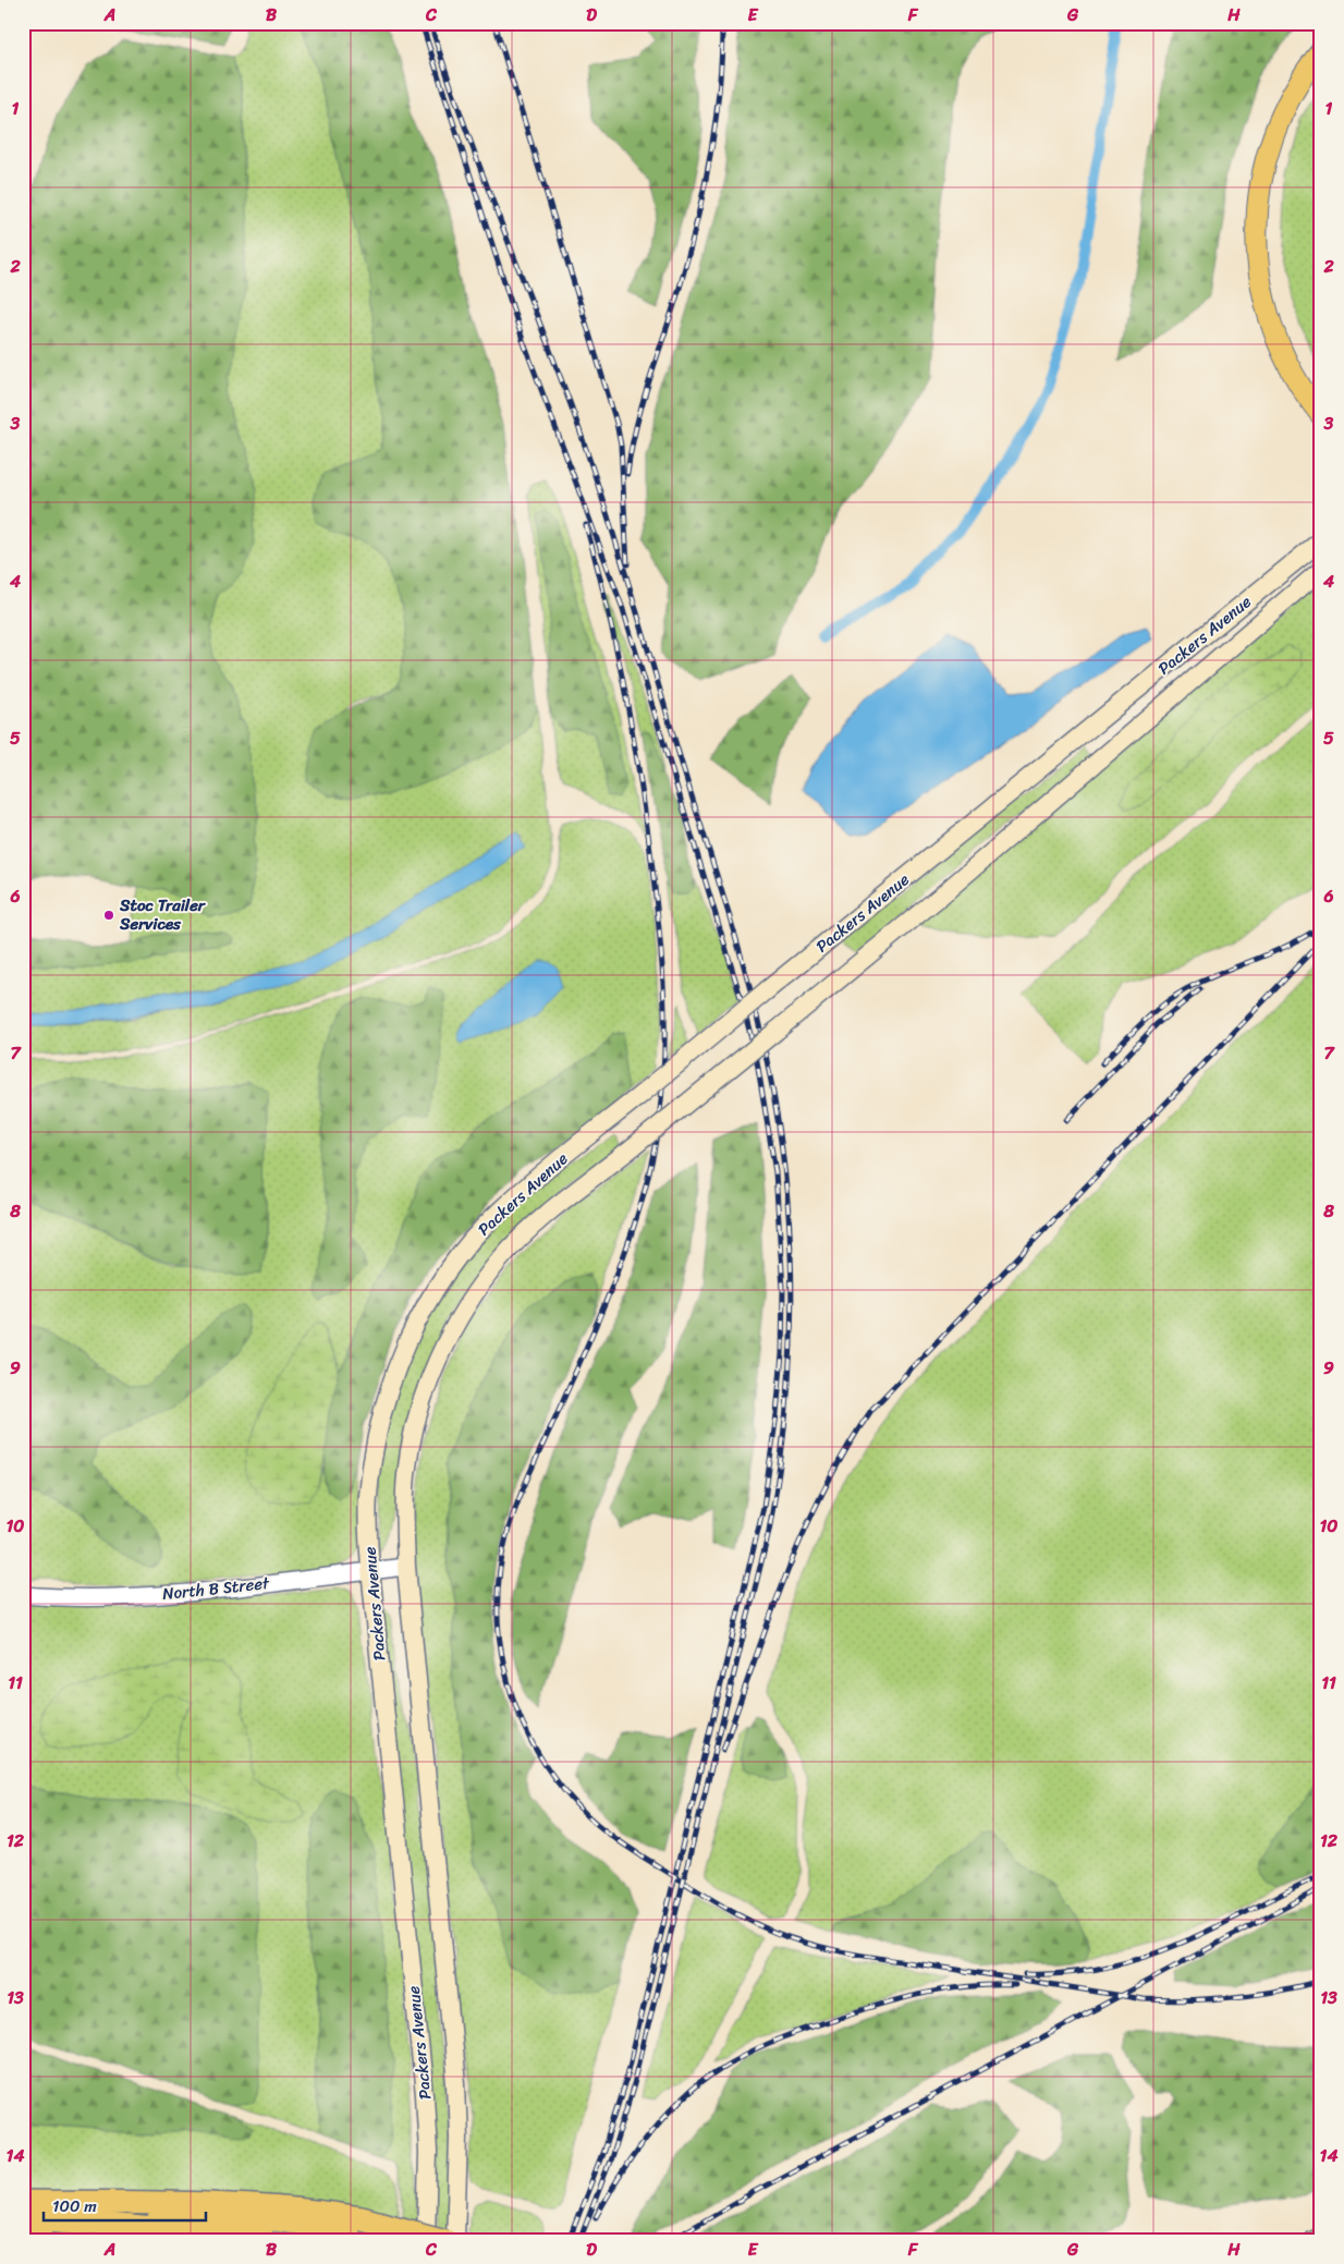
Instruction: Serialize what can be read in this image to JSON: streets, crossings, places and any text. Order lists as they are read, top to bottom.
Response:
{
  "streets": {
    "main road": ["Packers Avenue"],
    "street": ["North B Street"]
  },
  "crossings": [
    ["Packers Avenue", "North B Street"]
  ],
  "places": ["Stoc Trailer Services"],
  "scale_bar": "100 m",
  "grid": {
    "columns": [
      "A",
      "B",
      "C",
      "D",
      "E",
      "F",
      "G",
      "H"
    ],
    "rows": [
      "1",
      "2",
      "3",
      "4",
      "5",
      "6",
      "7",
      "8",
      "9",
      "10",
      "11",
      "12",
      "13",
      "14"
    ]
  }
}
